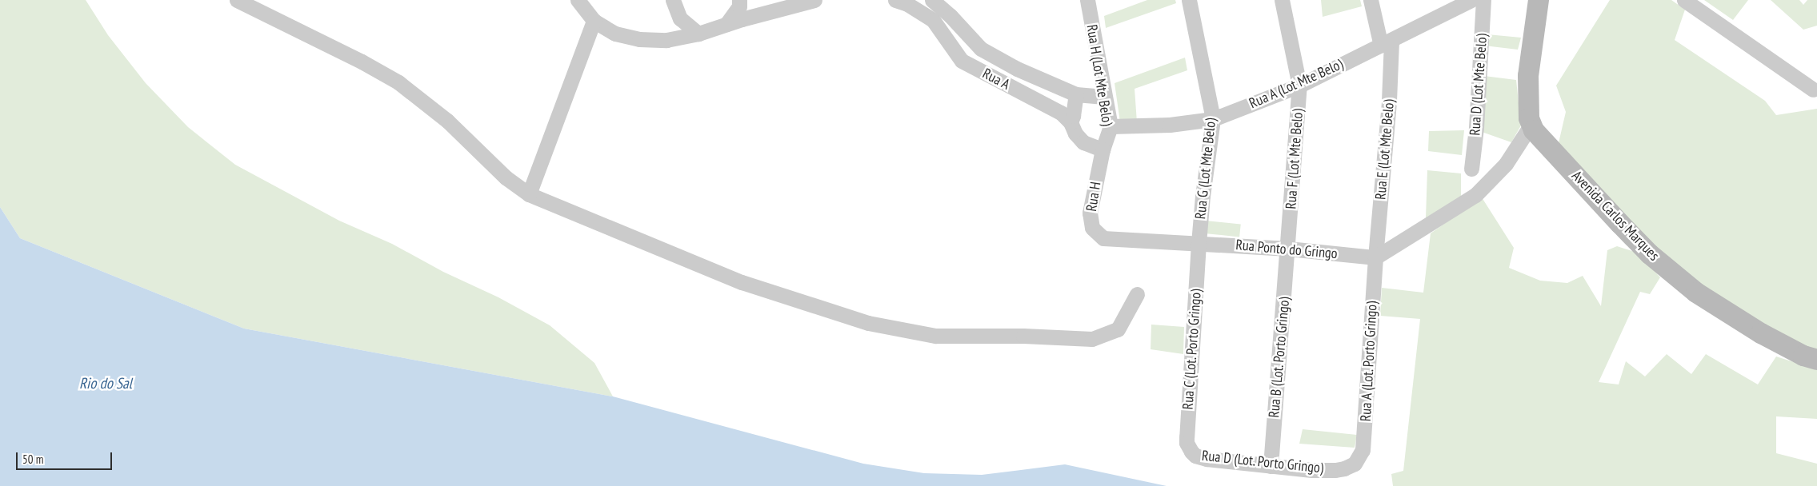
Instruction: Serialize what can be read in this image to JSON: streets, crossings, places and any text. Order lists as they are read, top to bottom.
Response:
{
  "streets": {
    "street": [
      "Rua H (Lot Mte Belo)",
      "Rua A",
      "Rua A (Lot Mte Belo)",
      "Rua D (Lot Mte Belo)",
      "Rua E (Lot Mte Belo)",
      "Rua F (Lot Mte Belo)",
      "Rua G (Lot Mte Belo)",
      "Rua H",
      "Avenida Carlos Marques",
      "Rua Ponto do Gringo",
      "Rua C (Lot. Porto Gringo)",
      "Rua B (Lot. Porto Gringo)",
      "Rua A (Lot. Porto Gringo)",
      "Rua D (Lot. Porto Gringo)"
    ]
  },
  "crossings": [
    ["Rua H (Lot Mte Belo)", "Rua A"],
    ["Rua H (Lot Mte Belo)", "Rua A (Lot Mte Belo)"],
    ["Rua H (Lot Mte Belo)", "Rua H"],
    ["Rua A", "Rua H"],
    ["Rua A (Lot Mte Belo)", "Rua E (Lot Mte Belo)"],
    ["Rua A (Lot Mte Belo)", "Rua F (Lot Mte Belo)"],
    ["Rua A (Lot Mte Belo)", "Rua G (Lot Mte Belo)"],
    ["Rua E (Lot Mte Belo)", "Rua Ponto do Gringo"],
    ["Rua E (Lot Mte Belo)", "Rua A (Lot. Porto Gringo)"],
    ["Rua F (Lot Mte Belo)", "Rua Ponto do Gringo"],
    ["Rua F (Lot Mte Belo)", "Rua B (Lot. Porto Gringo)"],
    ["Rua G (Lot Mte Belo)", "Rua Ponto do Gringo"],
    ["Rua G (Lot Mte Belo)", "Rua C (Lot. Porto Gringo)"],
    ["Rua H", "Rua Ponto do Gringo"],
    ["Rua Ponto do Gringo", "Rua C (Lot. Porto Gringo)"],
    ["Rua Ponto do Gringo", "Rua B (Lot. Porto Gringo)"],
    ["Rua Ponto do Gringo", "Rua A (Lot. Porto Gringo)"],
    ["Rua C (Lot. Porto Gringo)", "Rua D (Lot. Porto Gringo)"],
    ["Rua B (Lot. Porto Gringo)", "Rua D (Lot. Porto Gringo)"],
    ["Rua A (Lot. Porto Gringo)", "Rua D (Lot. Porto Gringo)"]
  ],
  "water": ["Rio do Sal"],
  "scale_bar": "50 m"
}
